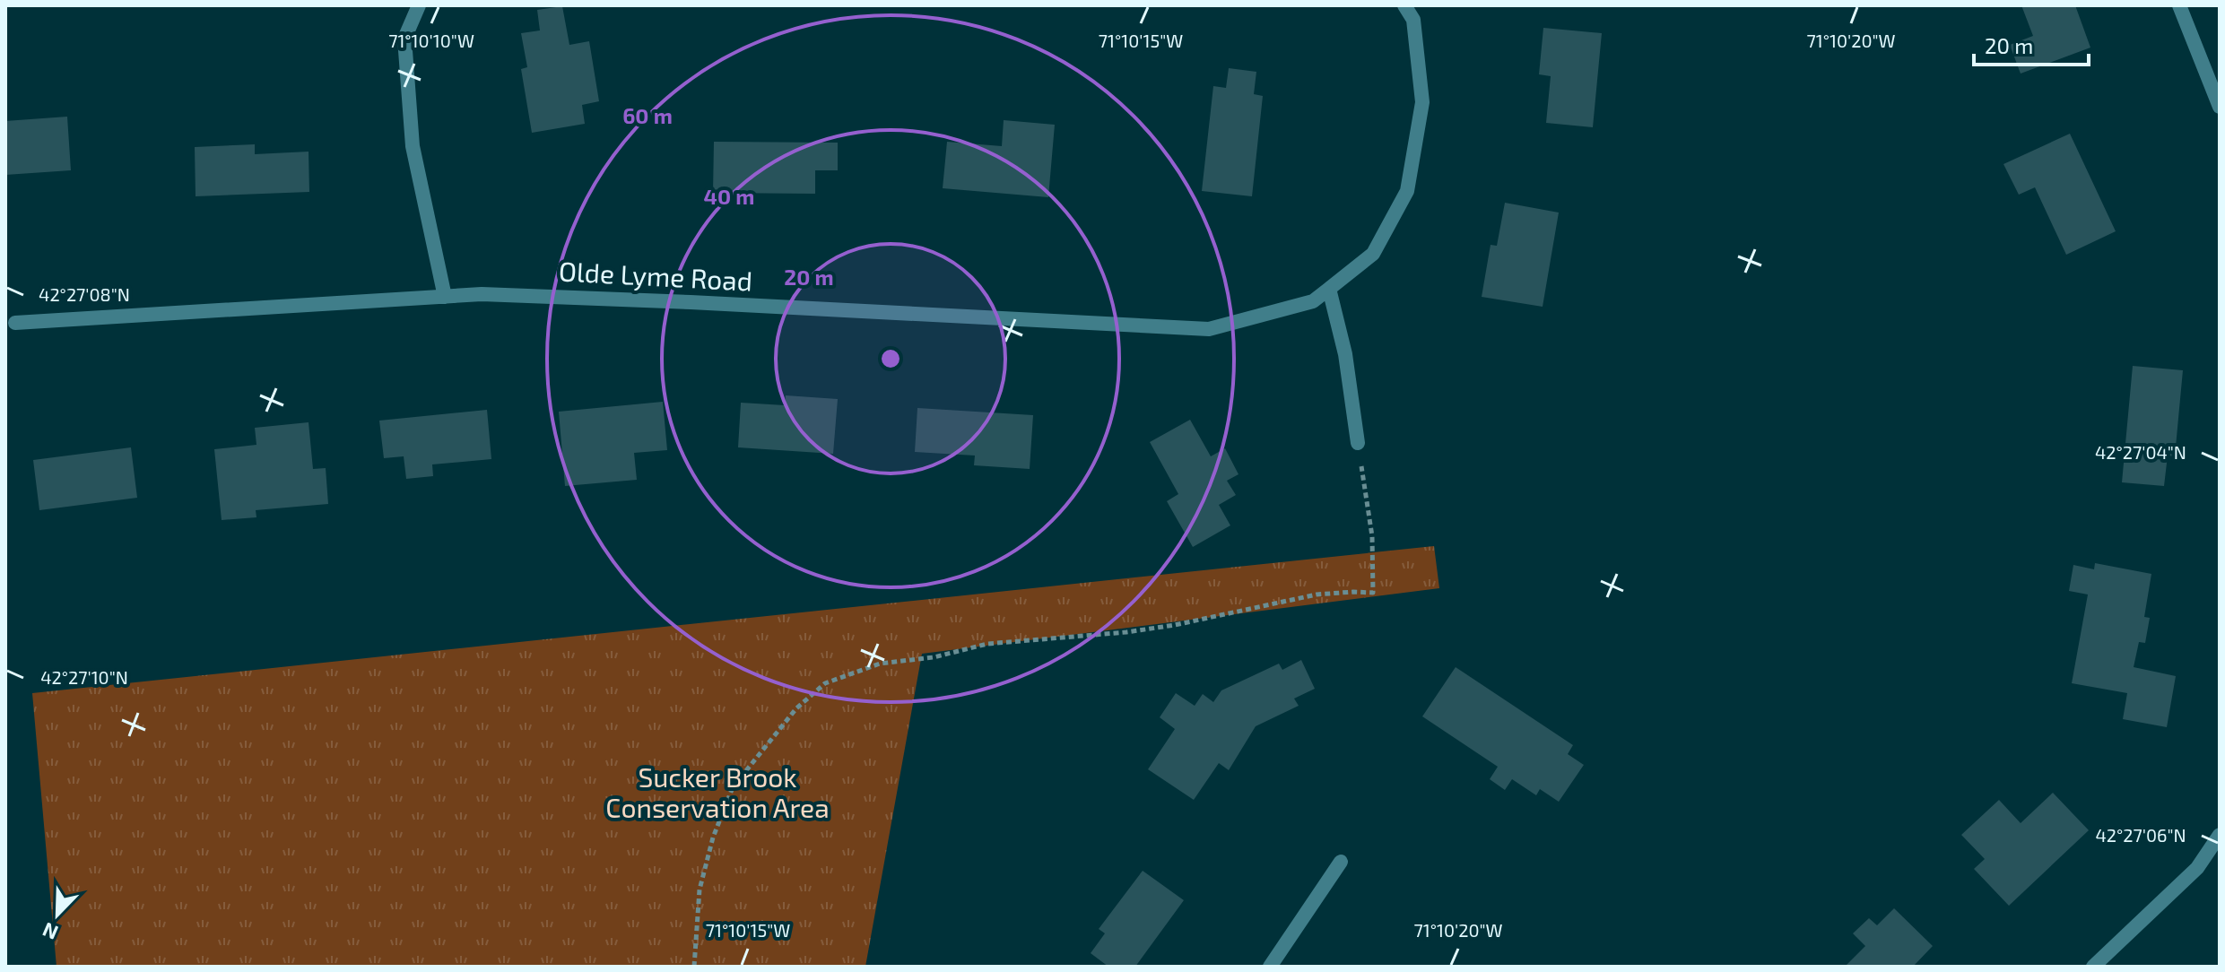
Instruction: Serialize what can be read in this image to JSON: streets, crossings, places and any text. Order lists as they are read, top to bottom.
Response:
{
  "streets": {
    "street": ["Olde Lyme Road"]
  },
  "parks": ["Sucker Brook Conservation Area"],
  "scale_bar": "20 m",
  "north": "bottom left",
  "coordinates": [
    "71°10'10\"W",
    "71°10'15\"W",
    "71°10'20\"W",
    "42°27'08\"N",
    "42°27'04\"N",
    "42°27'10\"N",
    "42°27'06\"N"
  ],
  "rings": ["60 m", "40 m", "20 m"]
}
